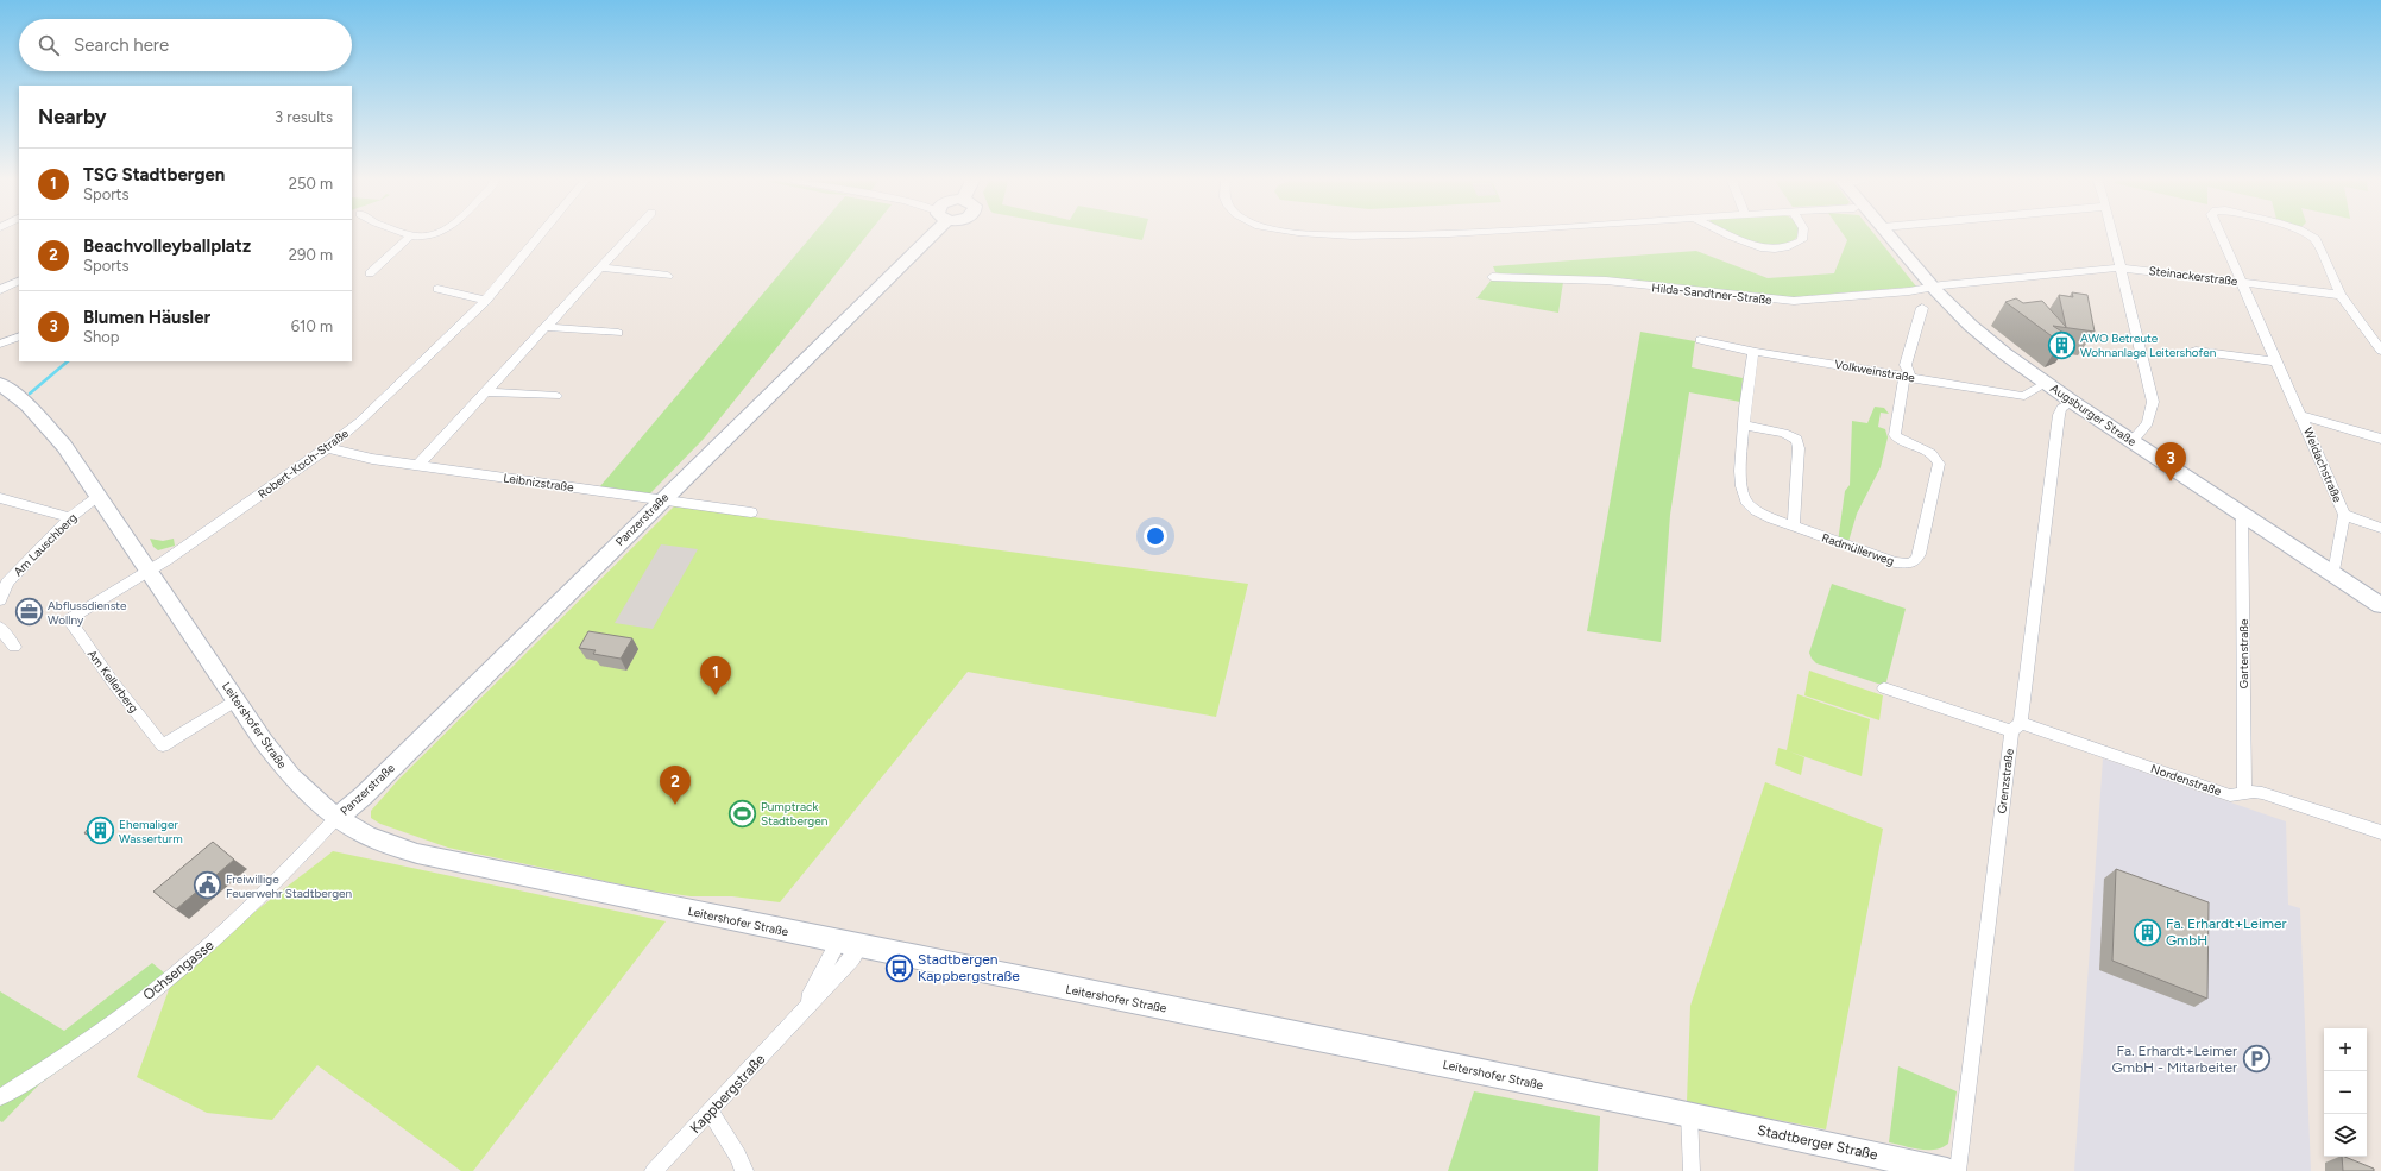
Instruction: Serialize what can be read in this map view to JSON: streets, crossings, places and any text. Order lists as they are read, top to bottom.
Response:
{
  "streets": {
    "street": [
      "Steinackerstraße",
      "Hilda-Sandtner-Straße",
      "Volkweinstraße",
      "Augsburger Straße",
      "Robert-Koch-Straße",
      "Weidachstraße",
      "Leibnizstraße",
      "Panzerstraße",
      "Am Lauschberg",
      "Radmüllerweg",
      "Gartenstraße",
      "Am Kellerberg",
      "Leitershofer Straße",
      "Nordenstraße",
      "Grenzstraße",
      "Ochsengasse",
      "Kappbergstraße",
      "Stadtberger Straße"
    ]
  },
  "crossings": [
    ["Steinackerstraße", "Hilda-Sandtner-Straße"],
    ["Steinackerstraße", "Augsburger Straße"],
    ["Steinackerstraße", "Weidachstraße"],
    ["Hilda-Sandtner-Straße", "Augsburger Straße"],
    ["Volkweinstraße", "Augsburger Straße"],
    ["Volkweinstraße", "Radmüllerweg"],
    ["Augsburger Straße", "Weidachstraße"],
    ["Augsburger Straße", "Gartenstraße"],
    ["Augsburger Straße", "Grenzstraße"],
    ["Robert-Koch-Straße", "Leibnizstraße"],
    ["Robert-Koch-Straße", "Am Kellerberg"],
    ["Robert-Koch-Straße", "Leitershofer Straße"],
    ["Leibnizstraße", "Panzerstraße"],
    ["Panzerstraße", "Leitershofer Straße"],
    ["Panzerstraße", "Ochsengasse"],
    ["Am Lauschberg", "Leitershofer Straße"],
    ["Gartenstraße", "Nordenstraße"],
    ["Am Kellerberg", "Leitershofer Straße"],
    ["Leitershofer Straße", "Ochsengasse"],
    ["Leitershofer Straße", "Kappbergstraße"],
    ["Leitershofer Straße", "Stadtberger Straße"],
    ["Nordenstraße", "Grenzstraße"]
  ],
  "places": {
    "building": ["AWO Betreute Wohnanlage Leitershofen", "Ehemaliger Wasserturm", "Fa. Erhardt+Leimer GmbH"],
    "office": ["Abflussdienste Wollny"],
    "sports": ["Pumptrack Stadtbergen"],
    "public building": ["Freiwillige Feuerwehr Stadtbergen"],
    "bus stop": ["Stadtbergen Kappbergstraße"],
    "parking": ["Fa. Erhardt+Leimer GmbH - Mitarbeiter"]
  },
  "page": {
    "search": "Search here",
    "heading": ["Nearby", "3 results"],
    "list": [
      {
        "mark": "1",
        "name": "TSG Stadtbergen",
        "note": "Sports",
        "value": "250 m"
      },
      {
        "mark": "2",
        "name": "Beachvolleyballplatz",
        "note": "Sports",
        "value": "290 m"
      },
      {
        "mark": "3",
        "name": "Blumen Häusler",
        "note": "Shop",
        "value": "610 m"
      }
    ],
    "pins": ["3", "1", "2"],
    "map_buttons": ["+", "−"]
  }
}
